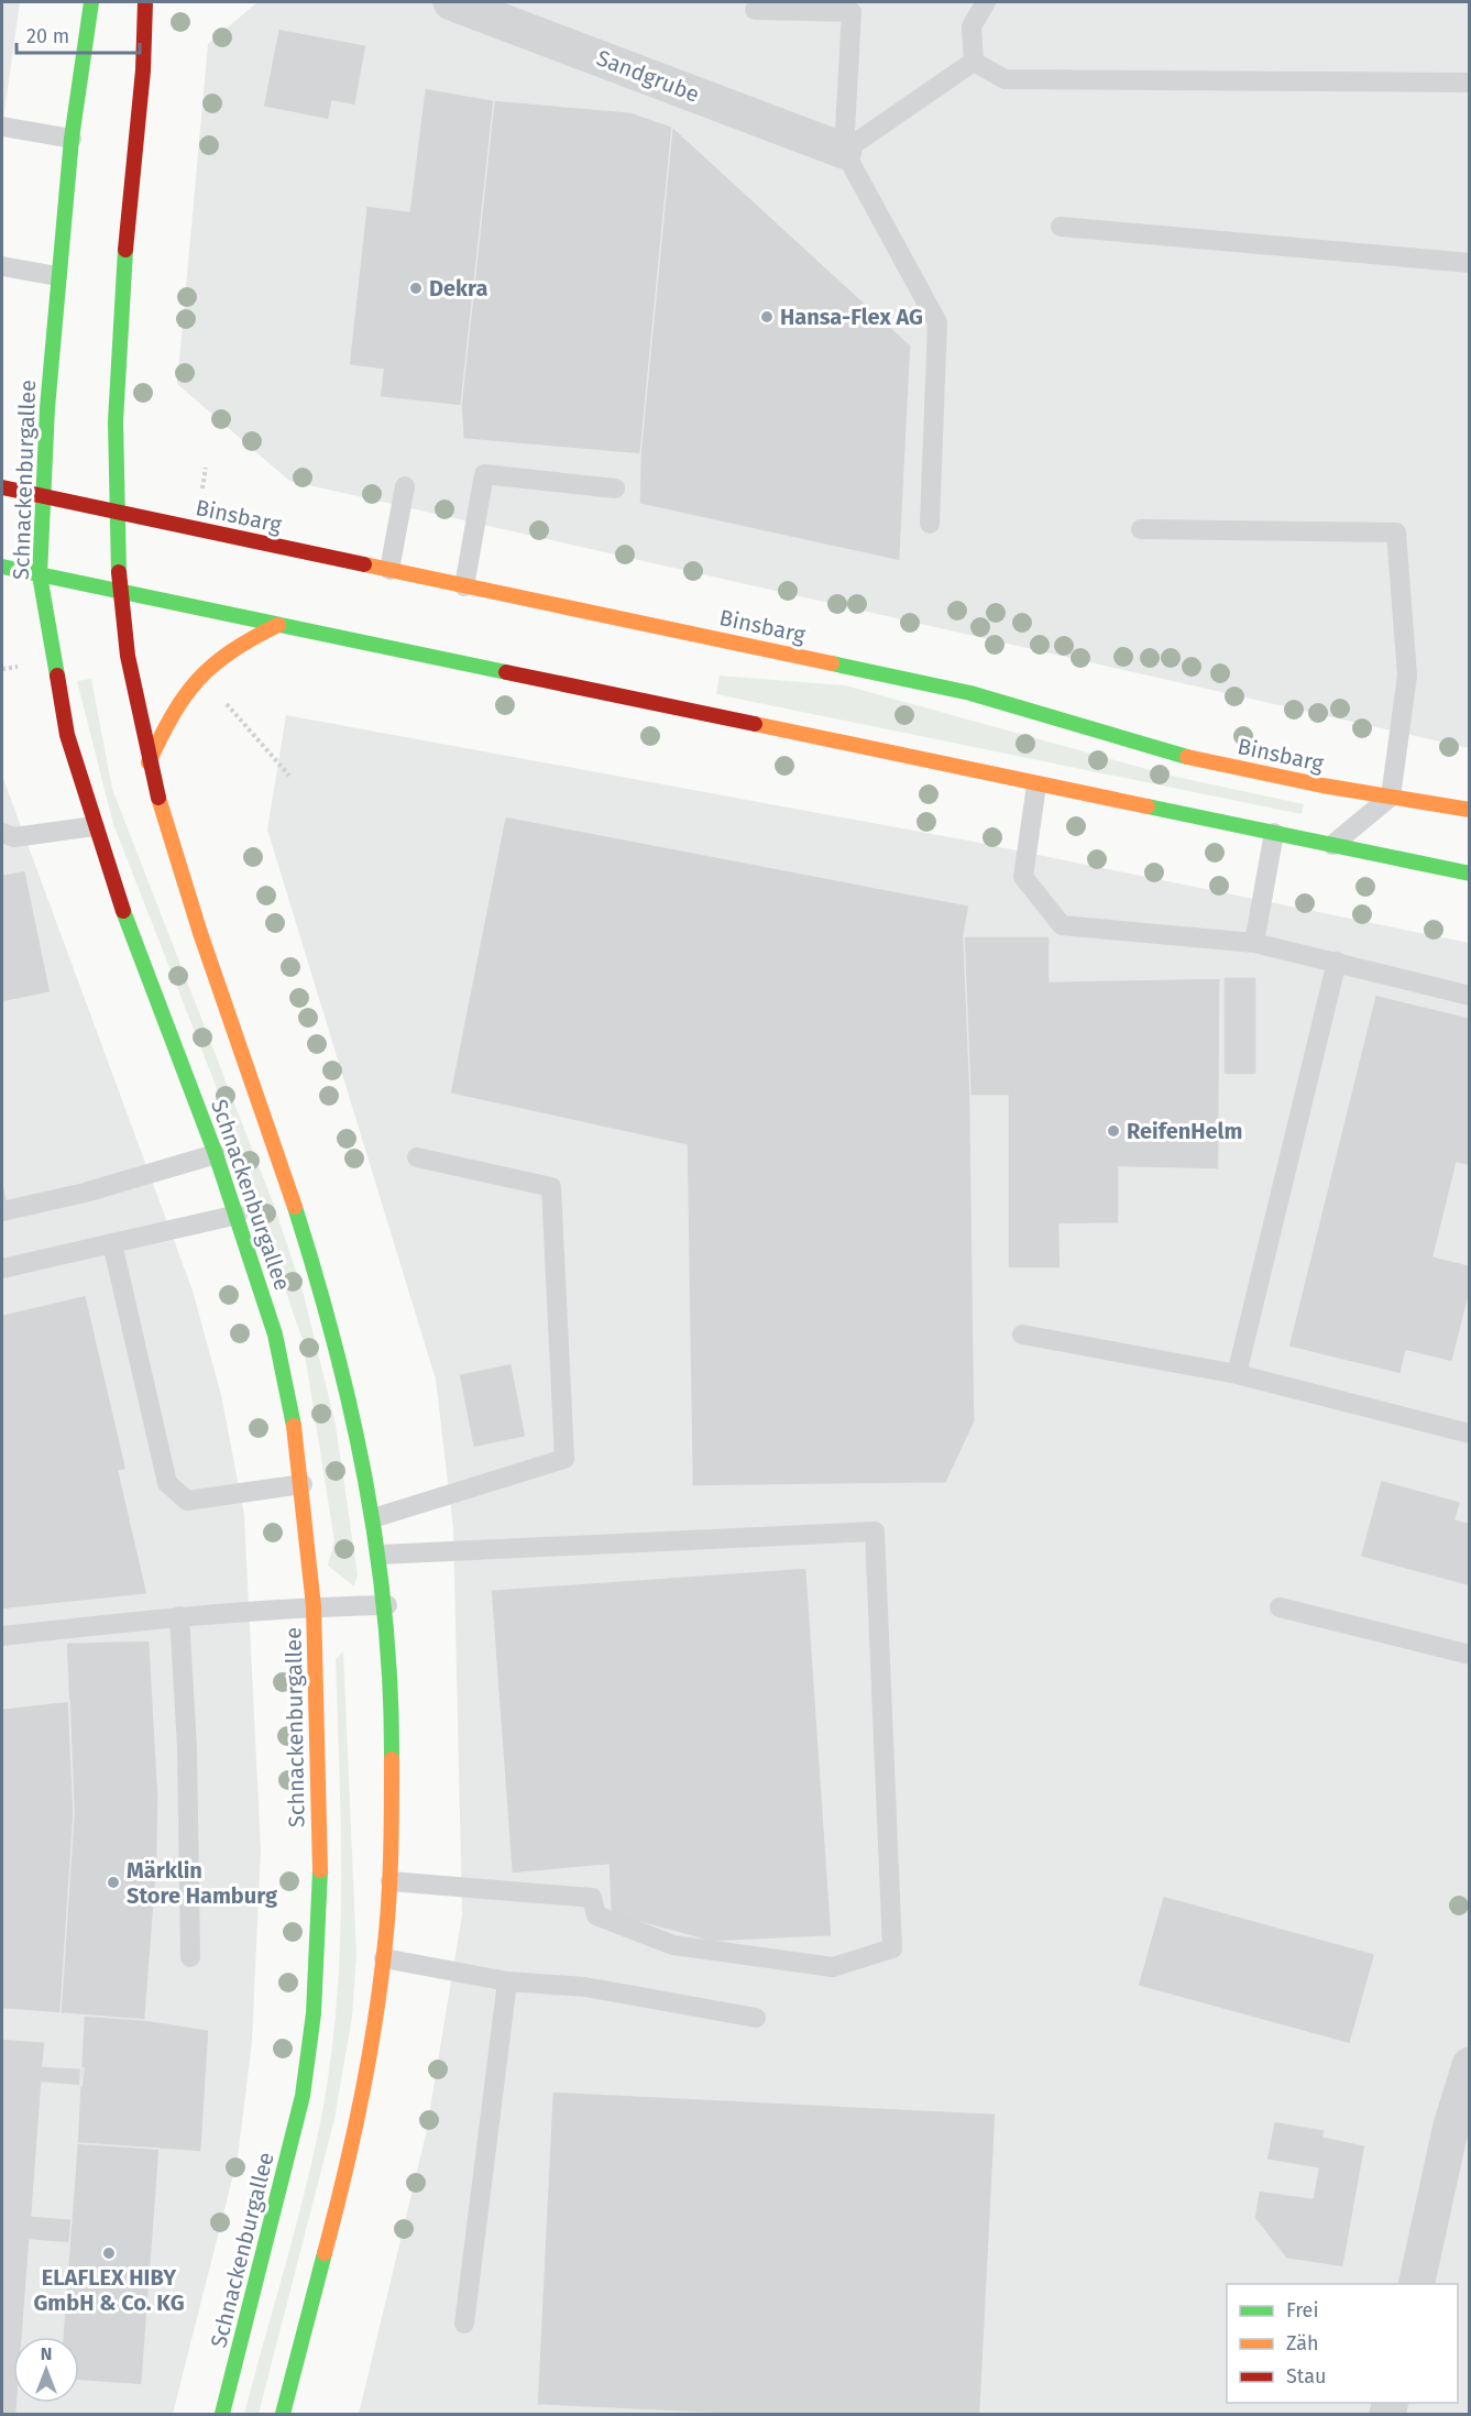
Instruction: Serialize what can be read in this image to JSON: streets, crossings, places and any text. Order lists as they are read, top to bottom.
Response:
{
  "streets": {
    "main road": ["Schnackenburgallee", "Binsbarg"],
    "street": ["Sandgrube"]
  },
  "crossings": [
    ["Schnackenburgallee", "Binsbarg"]
  ],
  "places": [
    "Dekra",
    "Hansa-Flex AG",
    "ReifenHelm",
    "Märklin Store Hamburg",
    "ELAFLEX HIBY GmbH & Co. KG"
  ],
  "legend": ["Frei", "Zäh", "Stau"],
  "scale_bar": "20 m",
  "north": "top"
}
